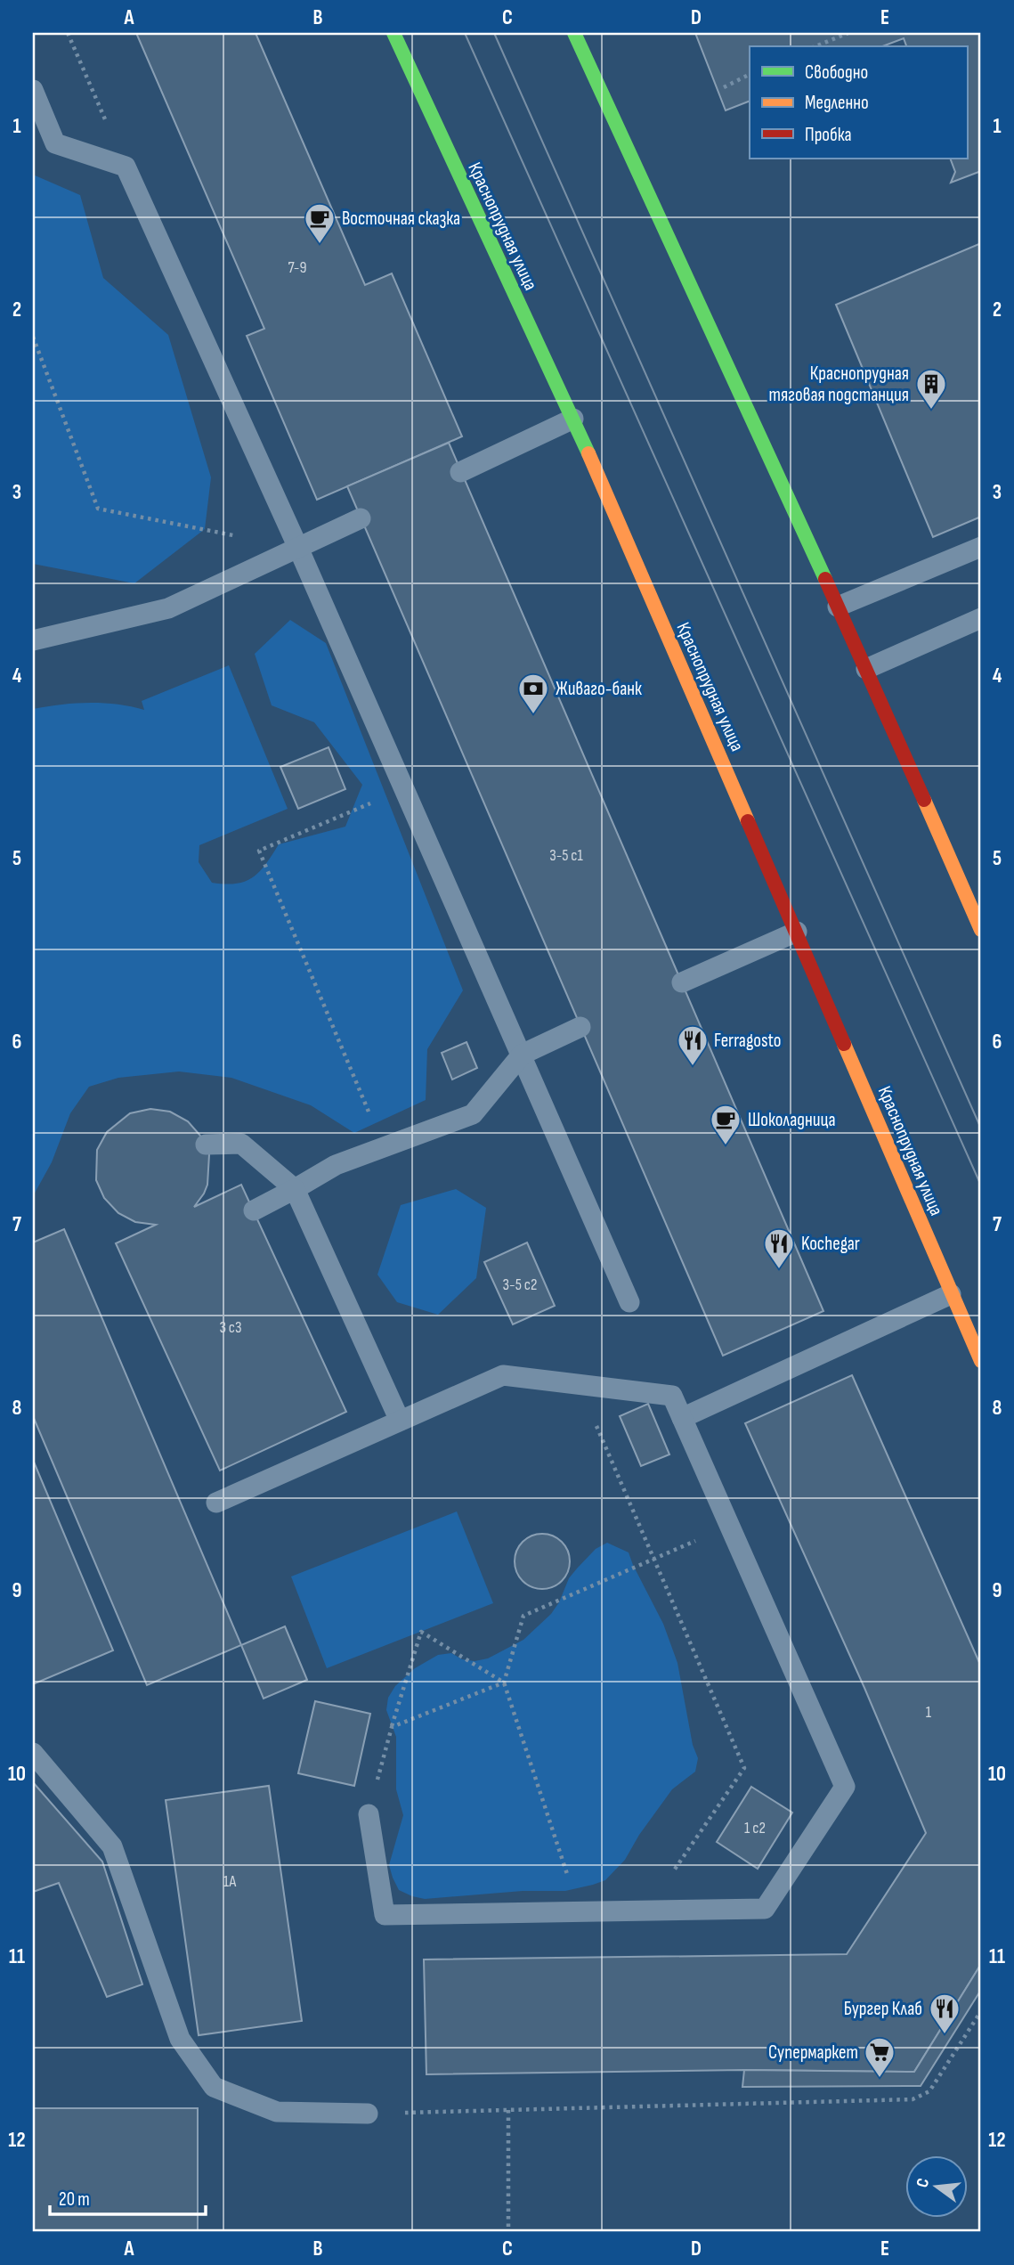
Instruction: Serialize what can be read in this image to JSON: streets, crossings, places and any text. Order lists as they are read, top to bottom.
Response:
{
  "streets": {
    "main road": ["Краснопрудная улица"]
  },
  "places": {
    "cafe": ["Восточная сказка", "Шоколадница"],
    "building": ["Краснопрудная тяговая подстанция"],
    "bank": ["Живаго-банк"],
    "restaurant": ["Ferragosto", "Kochegar", "Бургер Клаб"],
    "supermarket": ["Супермаркет"]
  },
  "house_numbers": [
    "7-9",
    "3-5 с1",
    "3-5 с2",
    "3 с3",
    "1",
    "1 с2",
    "1A"
  ],
  "legend": ["Свободно", "Медленно", "Пробка"],
  "scale_bar": "20 m",
  "north": "left",
  "grid": {
    "columns": [
      "A",
      "B",
      "C",
      "D",
      "E"
    ],
    "rows": [
      "1",
      "2",
      "3",
      "4",
      "5",
      "6",
      "7",
      "8",
      "9",
      "10",
      "11",
      "12"
    ]
  }
}
